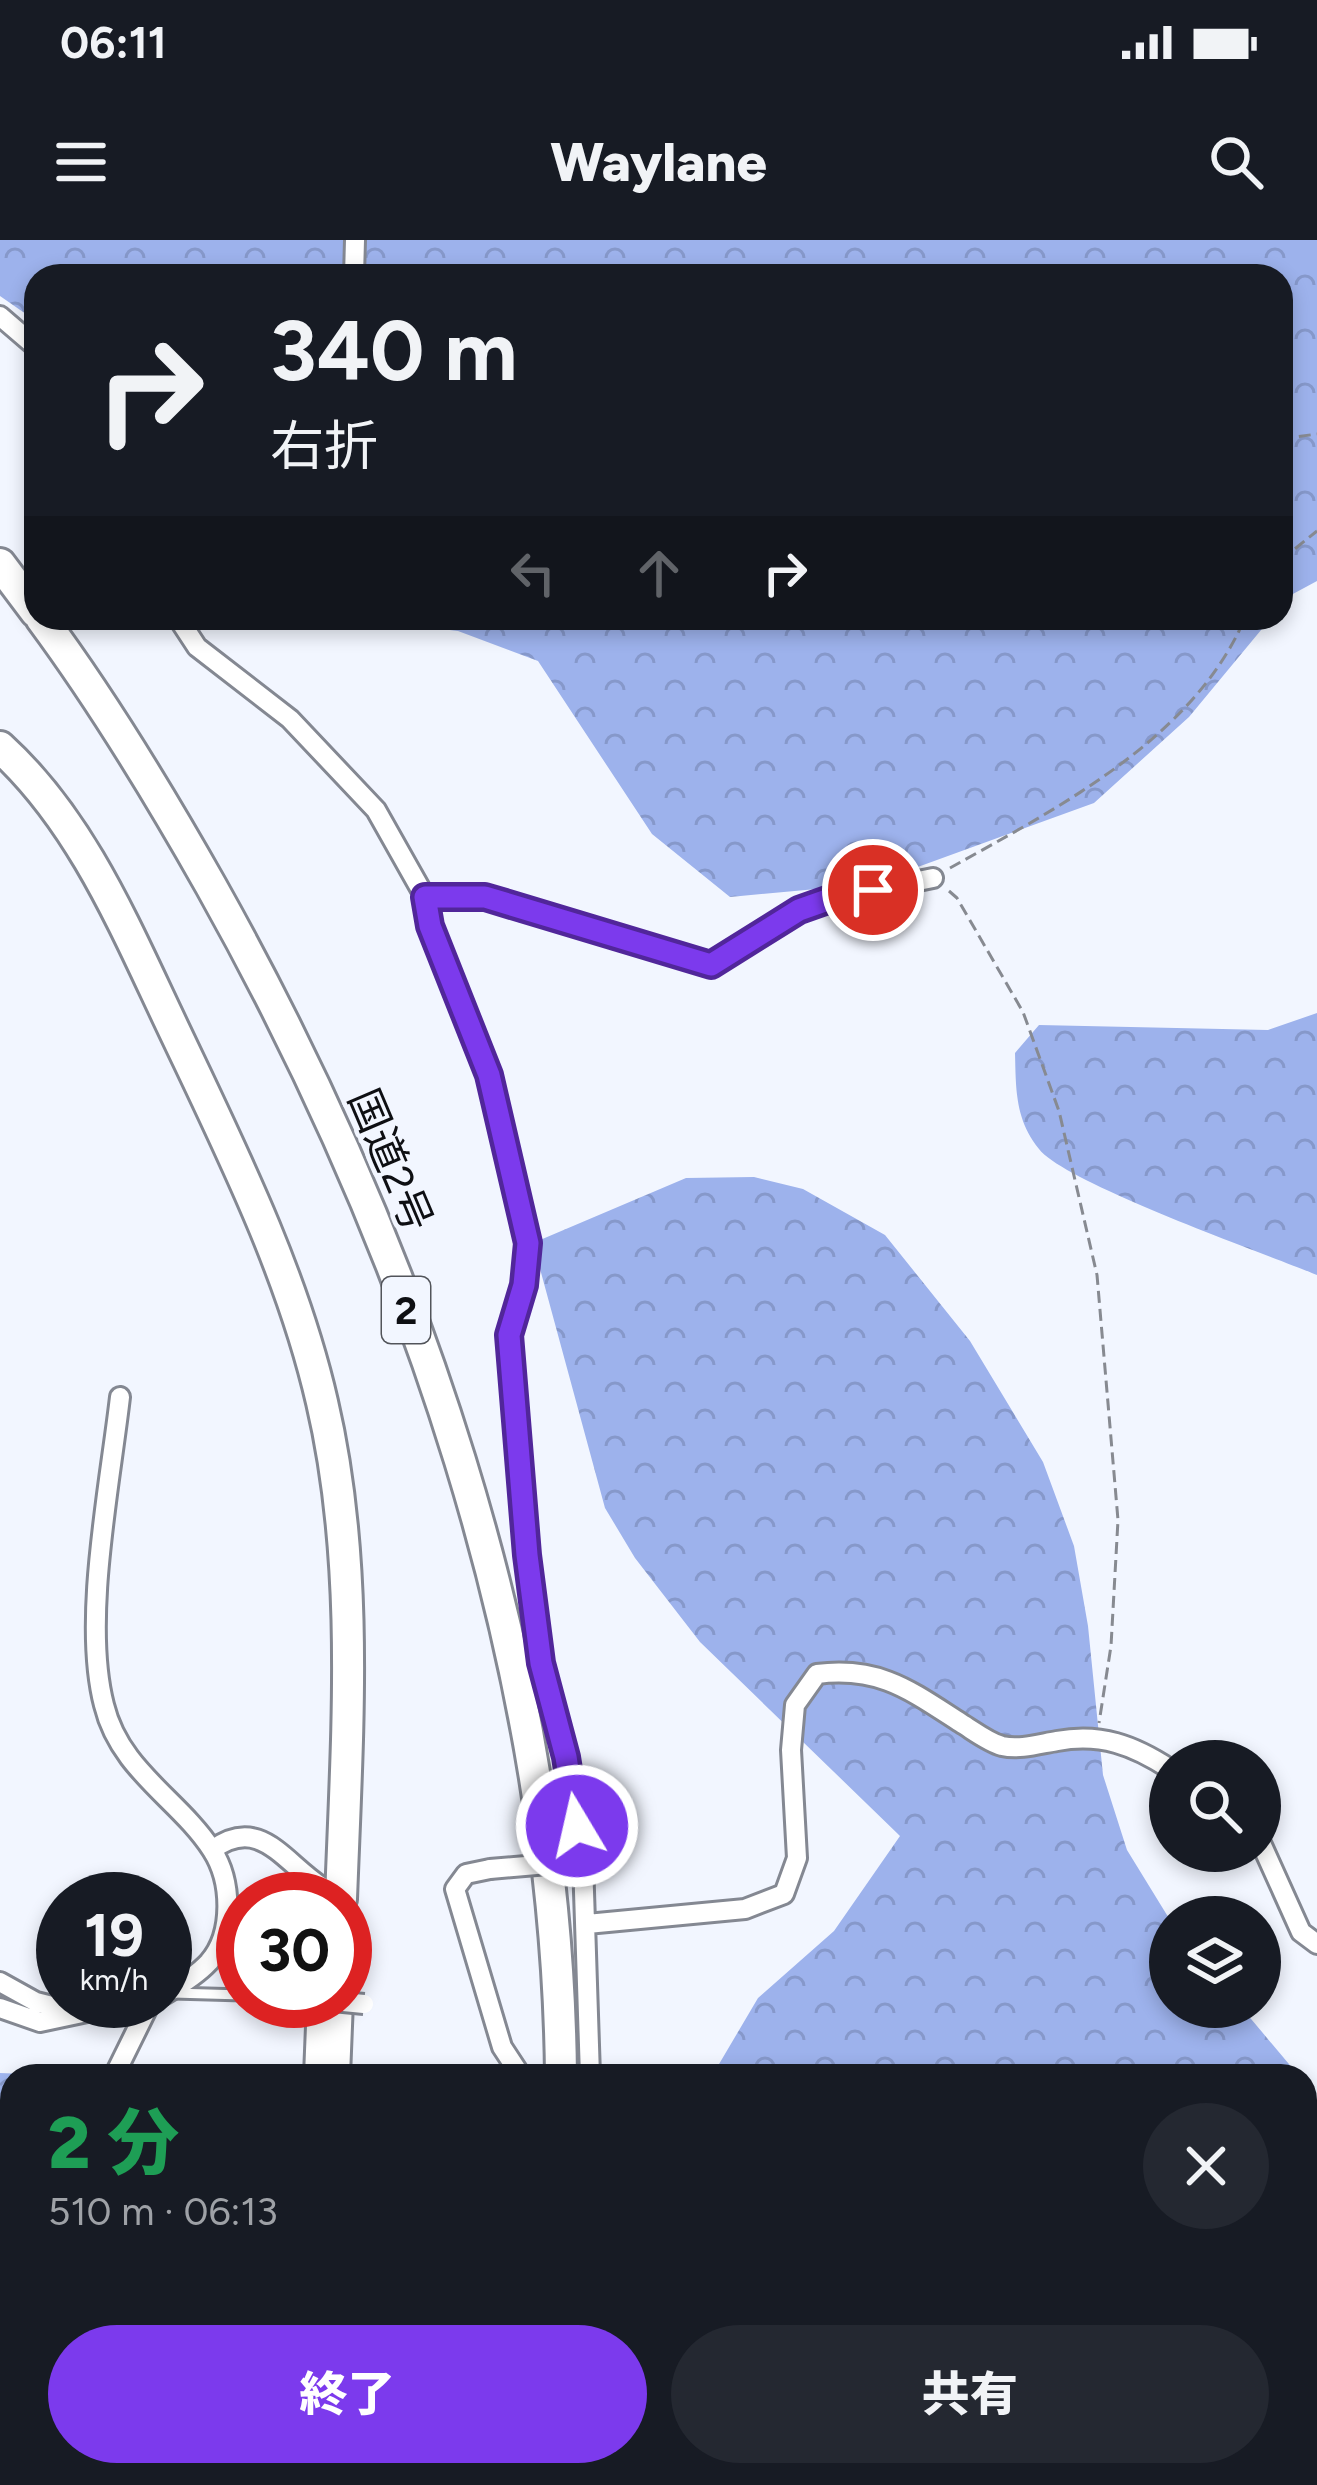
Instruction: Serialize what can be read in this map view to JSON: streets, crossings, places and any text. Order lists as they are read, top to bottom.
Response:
{
  "streets": {
    "highway": ["国道2号", "2"]
  },
  "page": {
    "status": "06:11",
    "header": "Waylane",
    "turn": ["340 m", "右折"],
    "speed": "19 km/h",
    "limit": "30",
    "heading": ["2 分", "510 m · 06:13"],
    "buttons": ["終了", "共有"]
  }
}
